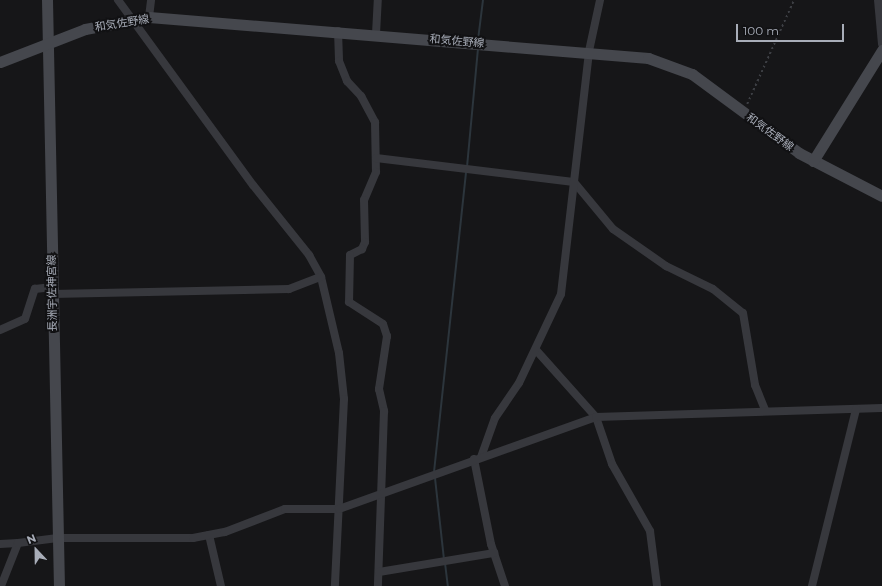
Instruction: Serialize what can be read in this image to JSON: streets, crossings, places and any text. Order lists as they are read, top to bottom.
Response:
{
  "streets": {
    "main road": ["和気佐野線", "長洲宇佐神宮線"]
  },
  "crossings": [
    ["和気佐野線", "長洲宇佐神宮線"]
  ],
  "scale_bar": "100 m",
  "north": "top"
}
